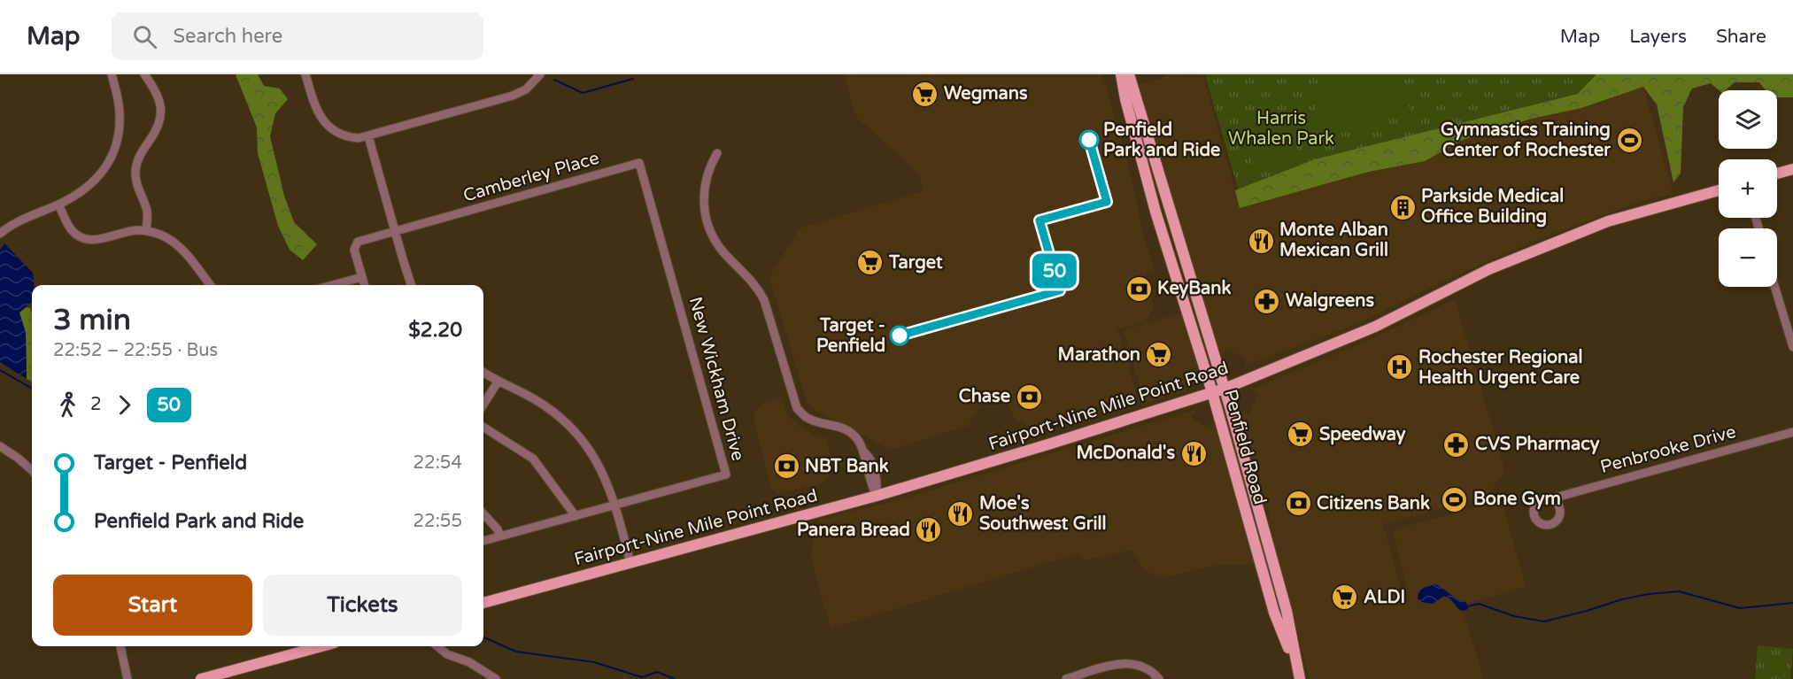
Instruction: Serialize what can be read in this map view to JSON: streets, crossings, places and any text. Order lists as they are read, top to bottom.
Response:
{
  "streets": {
    "main road": ["Fairport-Nine Mile Point Road", "Penfield Road"],
    "street": ["Camberley Place", "New Wickham Drive", "Penbrooke Drive"]
  },
  "crossings": [
    ["Camberley Place", "New Wickham Drive"],
    ["Fairport-Nine Mile Point Road", "Penfield Road"]
  ],
  "parks": ["Harris Whalen Park"],
  "places": {
    "supermarket": [
      "Wegmans",
      "Target",
      "Marathon",
      "Speedway",
      "ALDI"
    ],
    "other": ["Penfield Park and Ride", "Target - Penfield"],
    "sports": ["Gymnastics Training Center of Rochester", "Bone Gym"],
    "building": ["Parkside Medical Office Building"],
    "restaurant": [
      "Monte Alban Mexican Grill",
      "McDonald's",
      "Moe's Southwest Grill",
      "Panera Bread"
    ],
    "bank": [
      "KeyBank",
      "Chase",
      "NBT Bank",
      "Citizens Bank"
    ],
    "pharmacy": ["Walgreens", "CVS Pharmacy"],
    "hospital": ["Rochester Regional Health Urgent Care"]
  },
  "lines": ["bus line 50"],
  "page": {
    "header": "Map",
    "search": "Search here",
    "nav": ["Map", "Layers", "Share"],
    "on_map": "50",
    "map_buttons": ["+", "−"],
    "heading": ["3 min", "22:52 – 22:55 · Bus", "$2.20"],
    "legs": ["2", "50"],
    "list": [
      {
        "name": "Target - Penfield",
        "value": "22:54"
      },
      {
        "name": "Penfield Park and Ride",
        "value": "22:55"
      }
    ],
    "buttons": ["Start", "Tickets"]
  }
}
